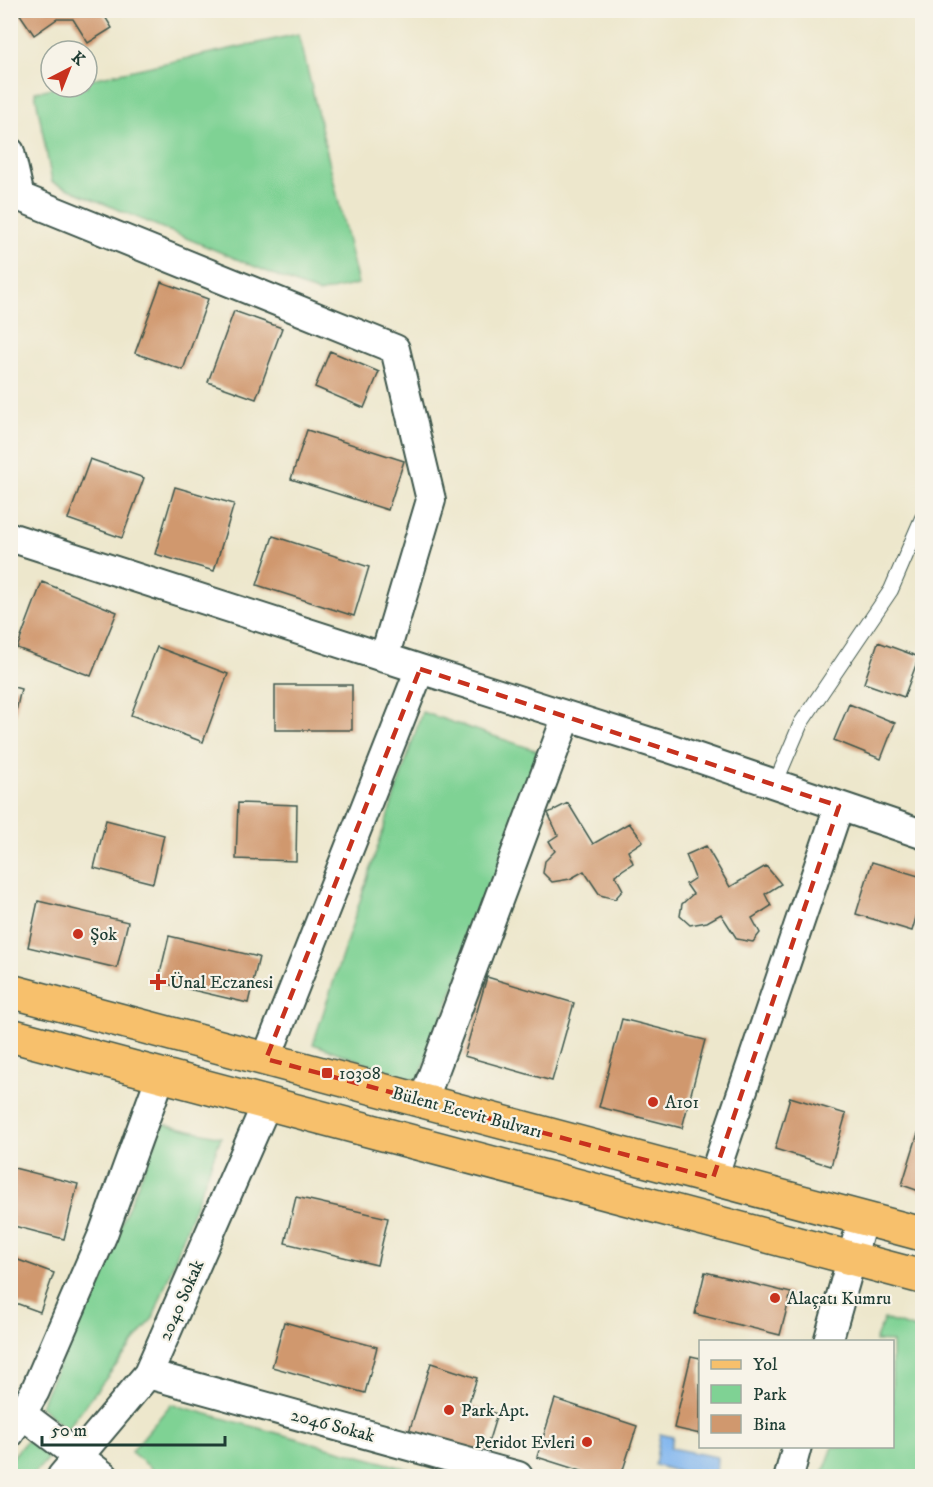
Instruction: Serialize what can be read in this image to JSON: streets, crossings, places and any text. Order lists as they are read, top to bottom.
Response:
{
  "streets": {
    "main road": ["Bülent Ecevit Bulvarı"],
    "street": ["2040 Sokak", "2046 Sokak"]
  },
  "crossings": [
    ["2040 Sokak", "2046 Sokak"]
  ],
  "places": {
    "other": [
      "Şok",
      "A101",
      "Alaçatı Kumru",
      "Park Apt.",
      "Peridot Evleri"
    ],
    "health": ["Ünal Eczanesi"],
    "transit": ["10308"]
  },
  "legend": ["Yol", "Park", "Bina"],
  "scale_bar": "50 m",
  "north": "top right"
}
